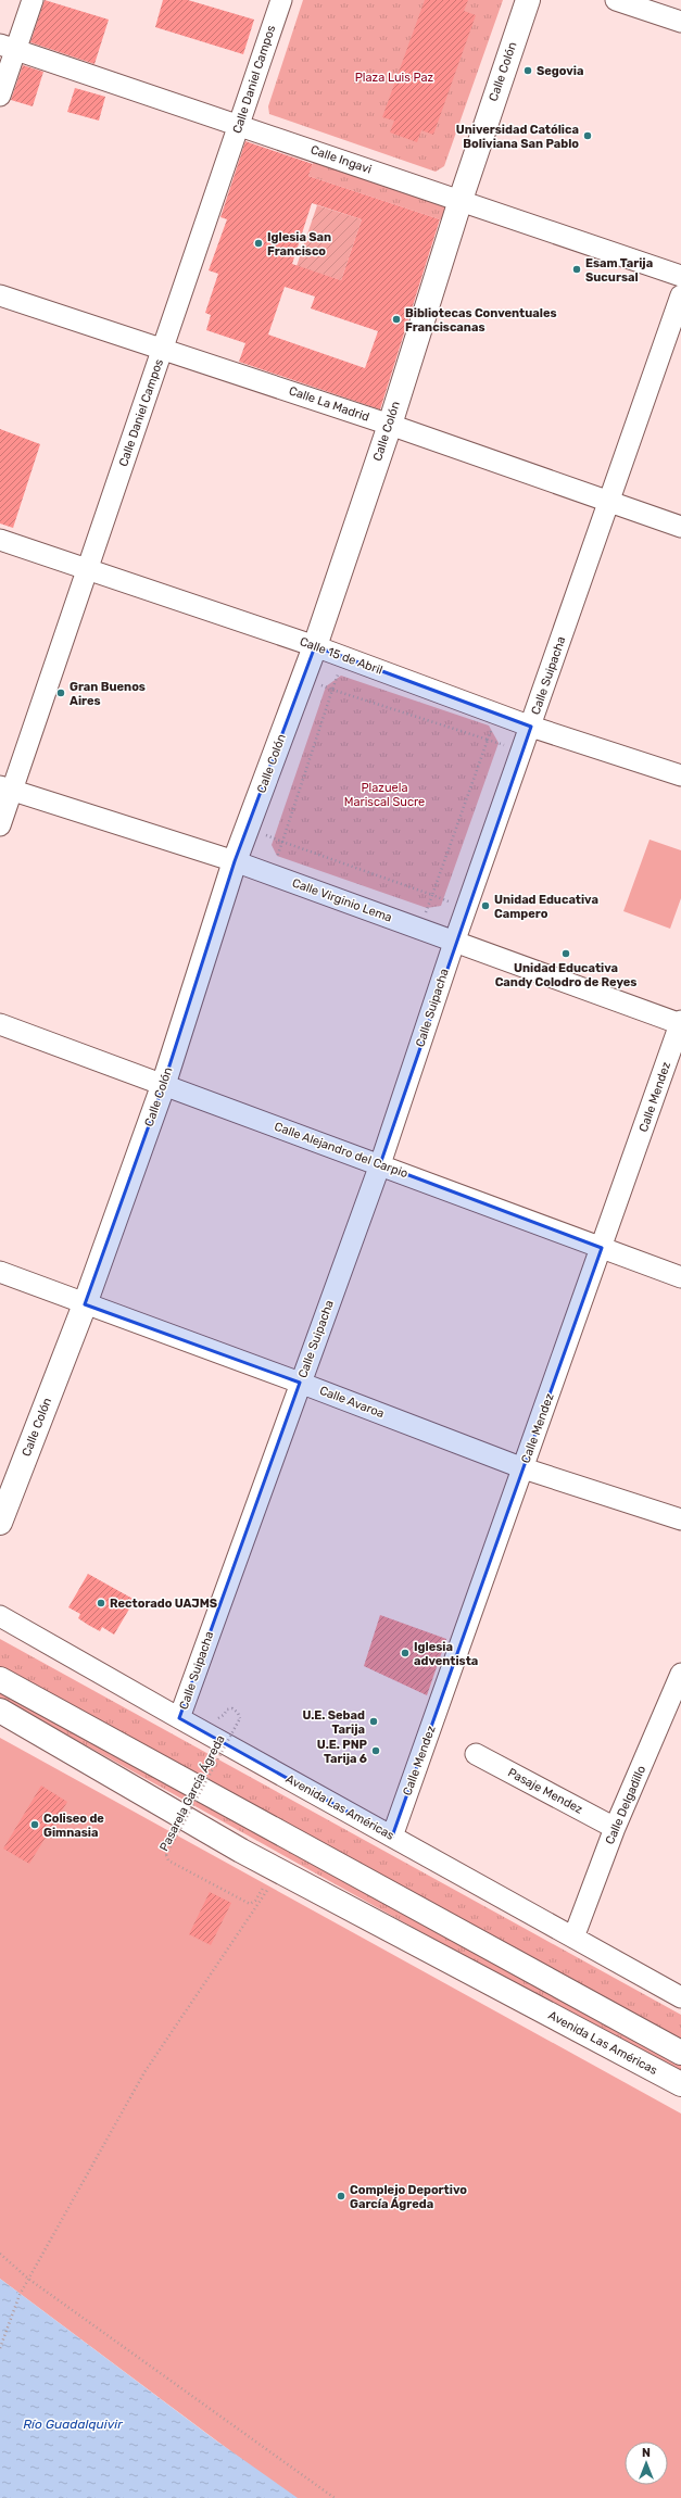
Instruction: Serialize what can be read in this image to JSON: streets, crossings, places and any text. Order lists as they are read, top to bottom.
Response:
{
  "streets": {
    "main road": ["Calle Colón", "Avenida Las Américas"],
    "street": [
      "Calle Daniel Campos",
      "Calle Ingavi",
      "Calle La Madrid",
      "Calle 15 de Abril",
      "Calle Suipacha",
      "Calle Virginio Lema",
      "Calle Mendez",
      "Calle Alejandro del Carpio",
      "Calle Avaroa",
      "Pasaje Mendez",
      "Calle Delgadillo"
    ],
    "path": ["Pasarela García Ágreda"]
  },
  "crossings": [
    ["Calle Colón", "Calle Ingavi"],
    ["Calle Colón", "Calle La Madrid"],
    ["Calle Colón", "Calle 15 de Abril"],
    ["Calle Colón", "Calle Virginio Lema"],
    ["Calle Colón", "Calle Alejandro del Carpio"],
    ["Calle Colón", "Calle Avaroa"],
    ["Calle Daniel Campos", "Calle Ingavi"],
    ["Calle Daniel Campos", "Calle La Madrid"],
    ["Calle Daniel Campos", "Calle 15 de Abril"],
    ["Calle Daniel Campos", "Calle Virginio Lema"],
    ["Calle La Madrid", "Calle Suipacha"],
    ["Calle 15 de Abril", "Calle Suipacha"],
    ["Calle Suipacha", "Calle Virginio Lema"],
    ["Calle Suipacha", "Calle Alejandro del Carpio"],
    ["Calle Suipacha", "Calle Avaroa"],
    ["Calle Suipacha", "Avenida Las Américas"],
    ["Calle Virginio Lema", "Calle Mendez"],
    ["Calle Mendez", "Calle Alejandro del Carpio"],
    ["Calle Mendez", "Calle Avaroa"],
    ["Calle Mendez", "Avenida Las Américas"],
    ["Pasaje Mendez", "Calle Delgadillo"],
    ["Calle Delgadillo", "Avenida Las Américas"]
  ],
  "water": ["Río Guadalquivir"],
  "parks": ["Plaza Luis Paz", "Plazuela Mariscal Sucre"],
  "places": [
    "Segovia",
    "Universidad Católica Boliviana San Pablo",
    "Iglesia San Francisco",
    "Esam Tarija Sucursal",
    "Bibliotecas Conventuales Franciscanas",
    "Gran Buenos Aires",
    "Unidad Educativa Campero",
    "Unidad Educativa Candy Colodro de Reyes",
    "Rectorado UAJMS",
    "Iglesia adventista",
    "U.E. Sebad Tarija",
    "U.E. PNP Tarija 6",
    "Coliseo de Gimnasia",
    "Complejo Deportivo García Ágreda"
  ],
  "north": "top"
}
